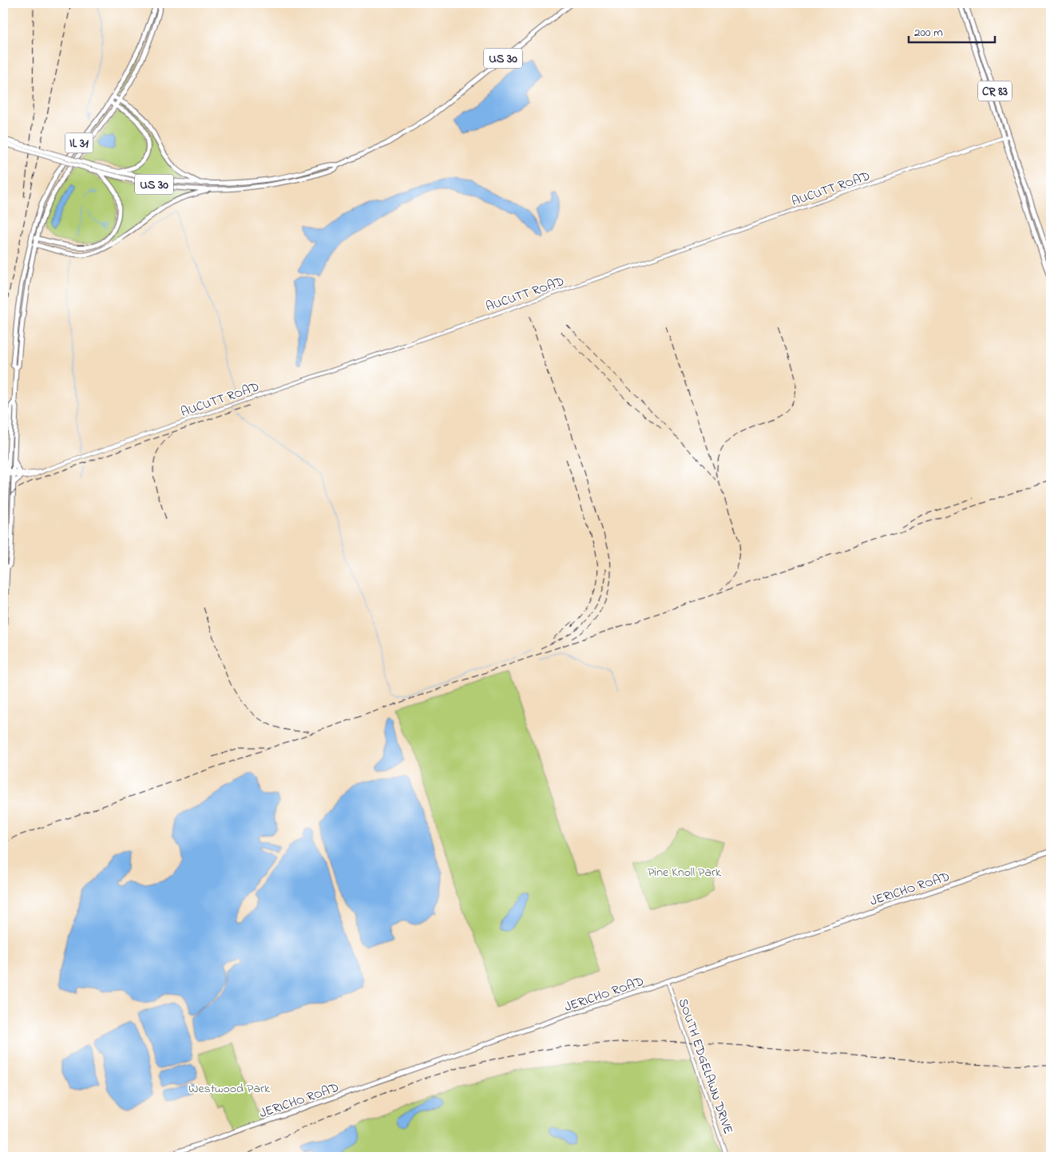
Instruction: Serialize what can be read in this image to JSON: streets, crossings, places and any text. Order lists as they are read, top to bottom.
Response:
{
  "streets": {
    "main road": [
      "US 30",
      "CR 83",
      "IL 31",
      "JERICHO ROAD"
    ],
    "street": ["AUCUTT ROAD", "SOUTH EDGELAWN DRIVE"]
  },
  "crossings": [
    ["CR 83", "AUCUTT ROAD"],
    ["IL 31", "AUCUTT ROAD"],
    ["JERICHO ROAD", "SOUTH EDGELAWN DRIVE"]
  ],
  "parks": ["Pine Knoll Park", "Westwood Park"],
  "scale_bar": "200 m"
}
